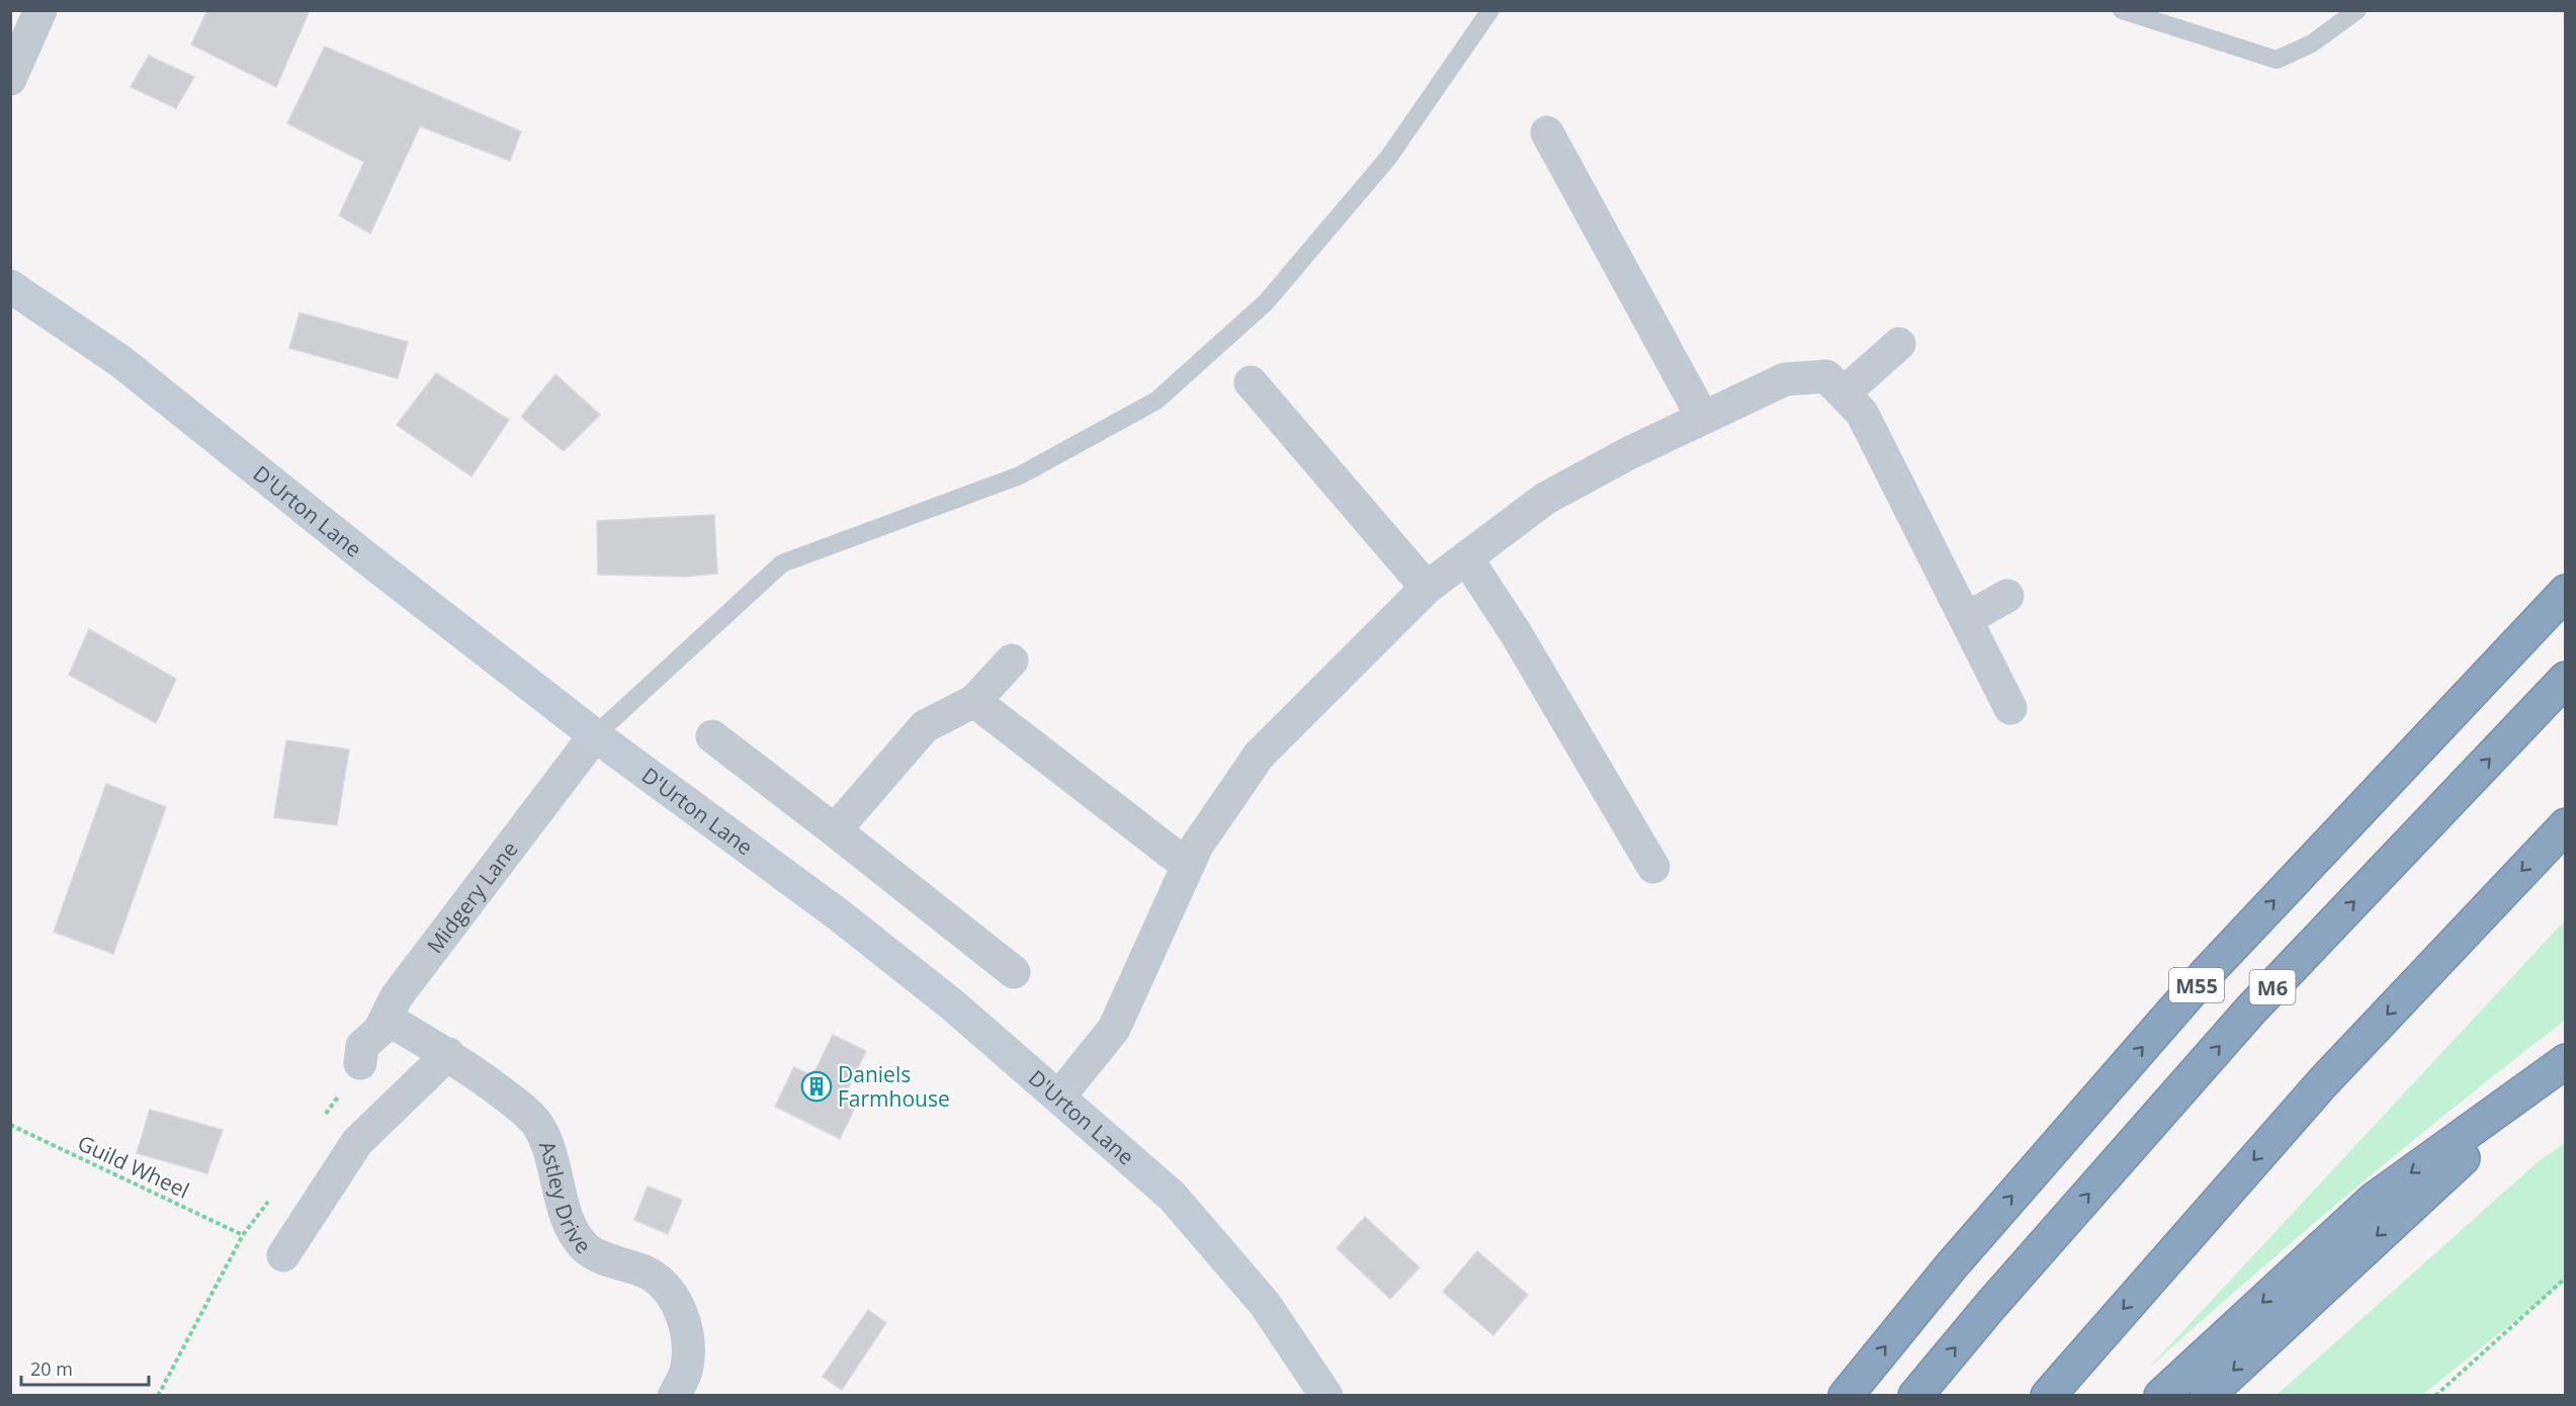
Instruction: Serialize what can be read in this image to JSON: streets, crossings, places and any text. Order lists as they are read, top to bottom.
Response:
{
  "streets": {
    "highway": ["M55", "M6"],
    "street": ["D'Urton Lane", "Midgery Lane", "Astley Drive"],
    "path": ["Guild Wheel"]
  },
  "crossings": [
    ["D'Urton Lane", "Midgery Lane"],
    ["Midgery Lane", "Astley Drive"]
  ],
  "places": {
    "building": ["Daniels Farmhouse"]
  },
  "scale_bar": "20 m"
}
